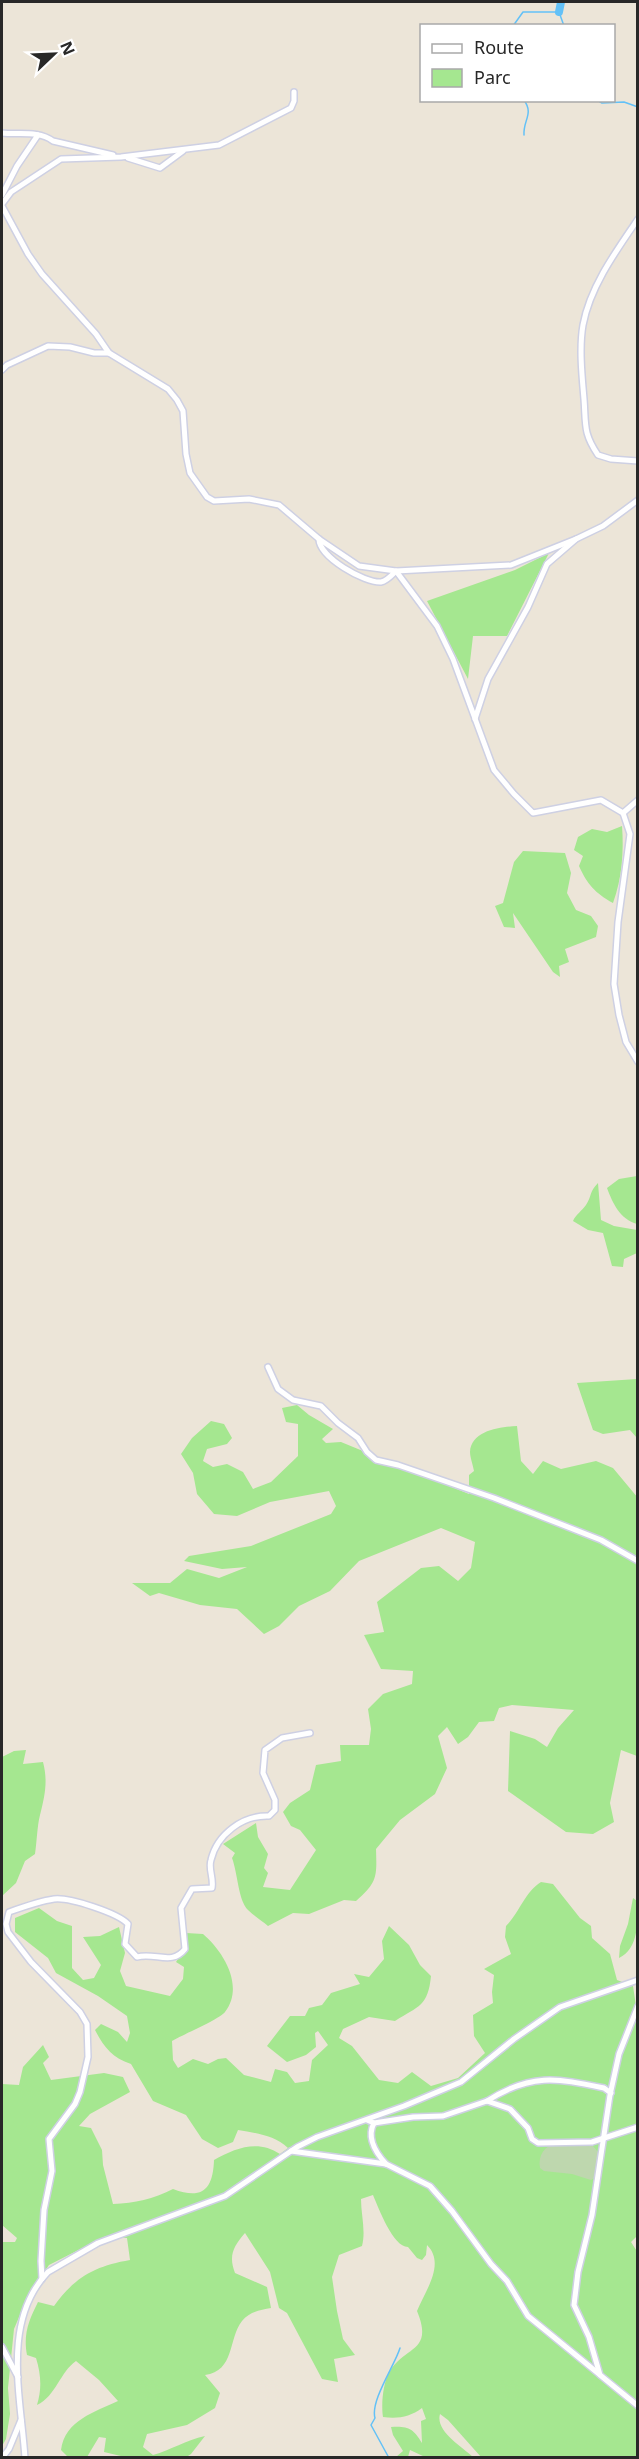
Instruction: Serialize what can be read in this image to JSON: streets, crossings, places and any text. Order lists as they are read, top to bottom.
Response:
{
  "legend": ["Route", "Parc"],
  "north": "top right"
}
